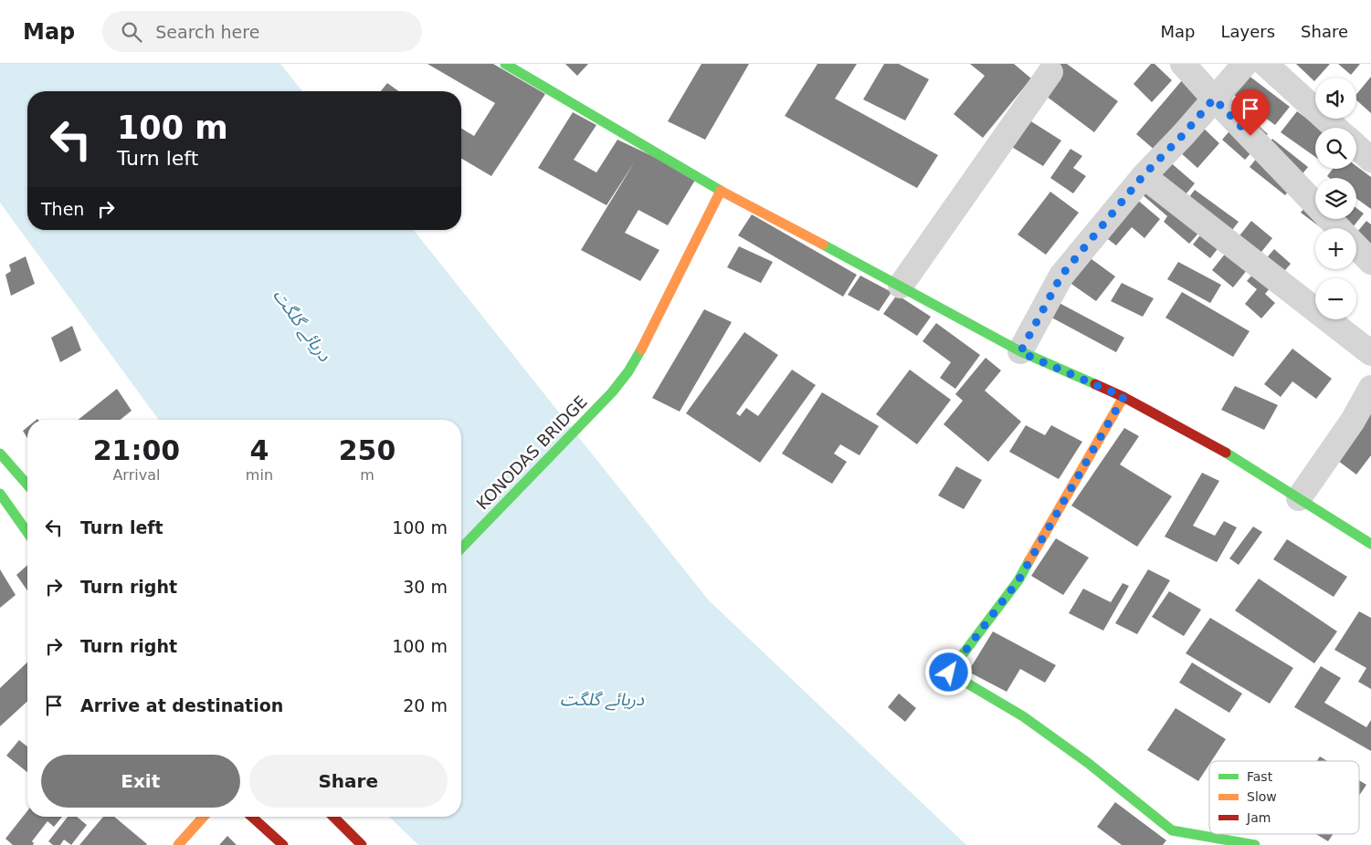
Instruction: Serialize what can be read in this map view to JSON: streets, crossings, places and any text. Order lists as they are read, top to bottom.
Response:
{
  "streets": {
    "main road": ["KONODAS BRIDGE"]
  },
  "water": ["دریائے گلگت"],
  "legend": ["Fast", "Slow", "Jam"],
  "page": {
    "header": "Map",
    "search": "Search here",
    "nav": ["Map", "Layers", "Share"],
    "map_buttons": ["+", "−"],
    "turn": ["100 m", "Turn left"],
    "then": "Then",
    "eta": [
      "21:00",
      "Arrival",
      "4",
      "min",
      "250",
      "m"
    ],
    "list": [
      {
        "name": "Turn left",
        "value": "100 m"
      },
      {
        "name": "Turn right",
        "value": "30 m"
      },
      {
        "name": "Turn right",
        "value": "100 m"
      },
      {
        "name": "Arrive at destination",
        "value": "20 m"
      }
    ],
    "buttons": ["Exit", "Share"]
  }
}
